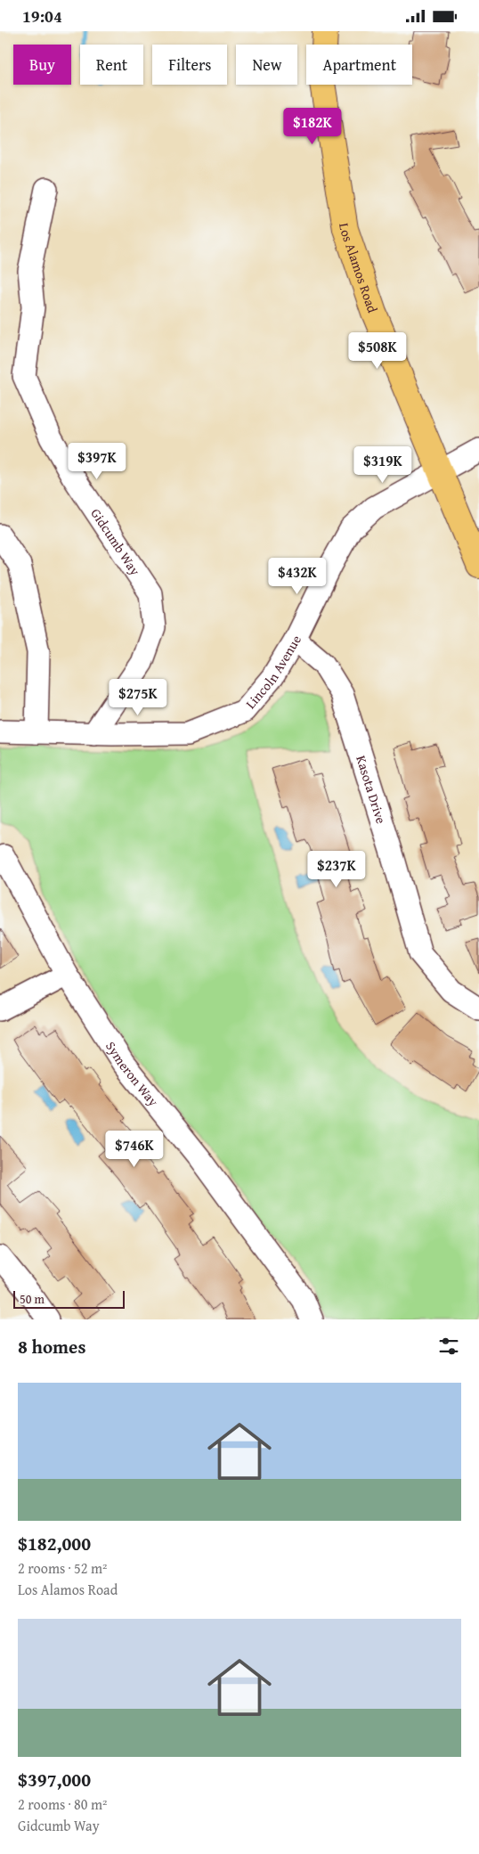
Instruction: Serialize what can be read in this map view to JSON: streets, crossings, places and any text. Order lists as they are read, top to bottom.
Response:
{
  "streets": {
    "main road": ["Los Alamos Road"],
    "street": [
      "Gidcumb Way",
      "Lincoln Avenue",
      "Kasota Drive",
      "Symeron Way"
    ]
  },
  "crossings": [
    ["Los Alamos Road", "Lincoln Avenue"],
    ["Gidcumb Way", "Lincoln Avenue"],
    ["Lincoln Avenue", "Kasota Drive"]
  ],
  "scale_bar": "50 m",
  "page": {
    "status": "19:04",
    "chip": [
      "Buy",
      "Rent",
      "Filters",
      "New",
      "Apartment"
    ],
    "price": [
      "$182K",
      "$508K",
      "$397K",
      "$319K",
      "$432K",
      "$275K",
      "$237K",
      "$746K"
    ],
    "scale": "50 m",
    "heading": "8 homes",
    "list": [
      {
        "name": "$182,000",
        "note": "2 rooms · 52 m² · Los Alamos Road"
      },
      {
        "name": "$397,000",
        "note": "2 rooms · 80 m² · Gidcumb Way"
      }
    ]
  }
}
